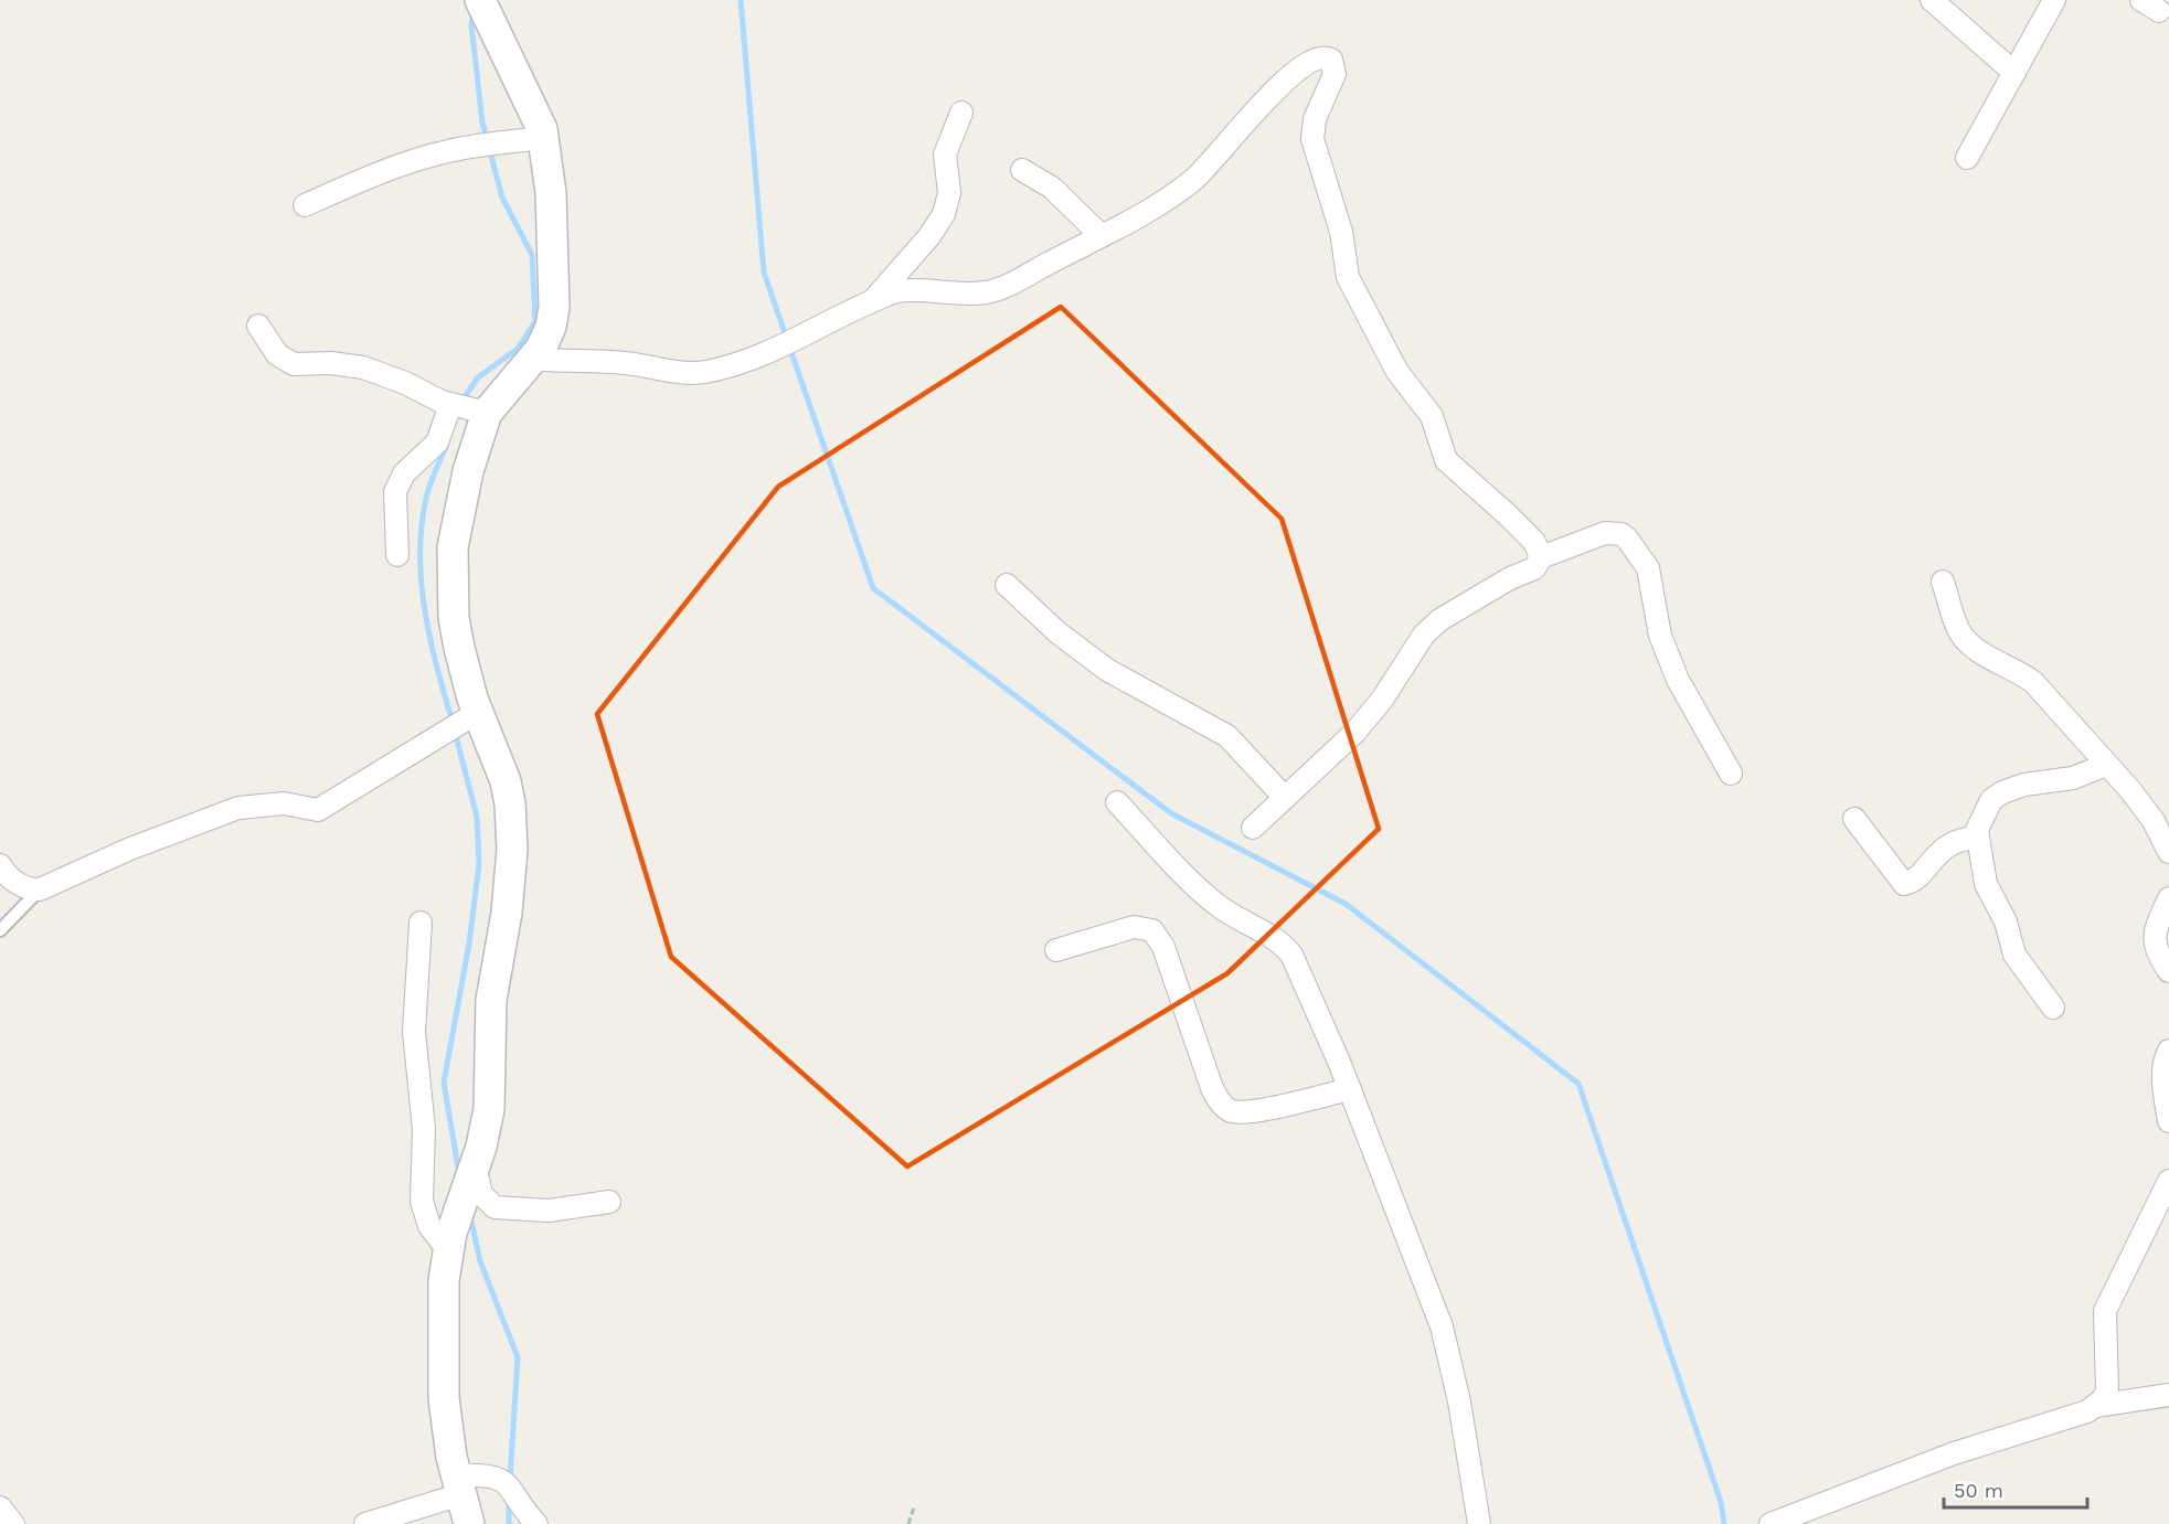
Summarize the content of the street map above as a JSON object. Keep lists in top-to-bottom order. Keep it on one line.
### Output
{"scale_bar":"50 m"}
